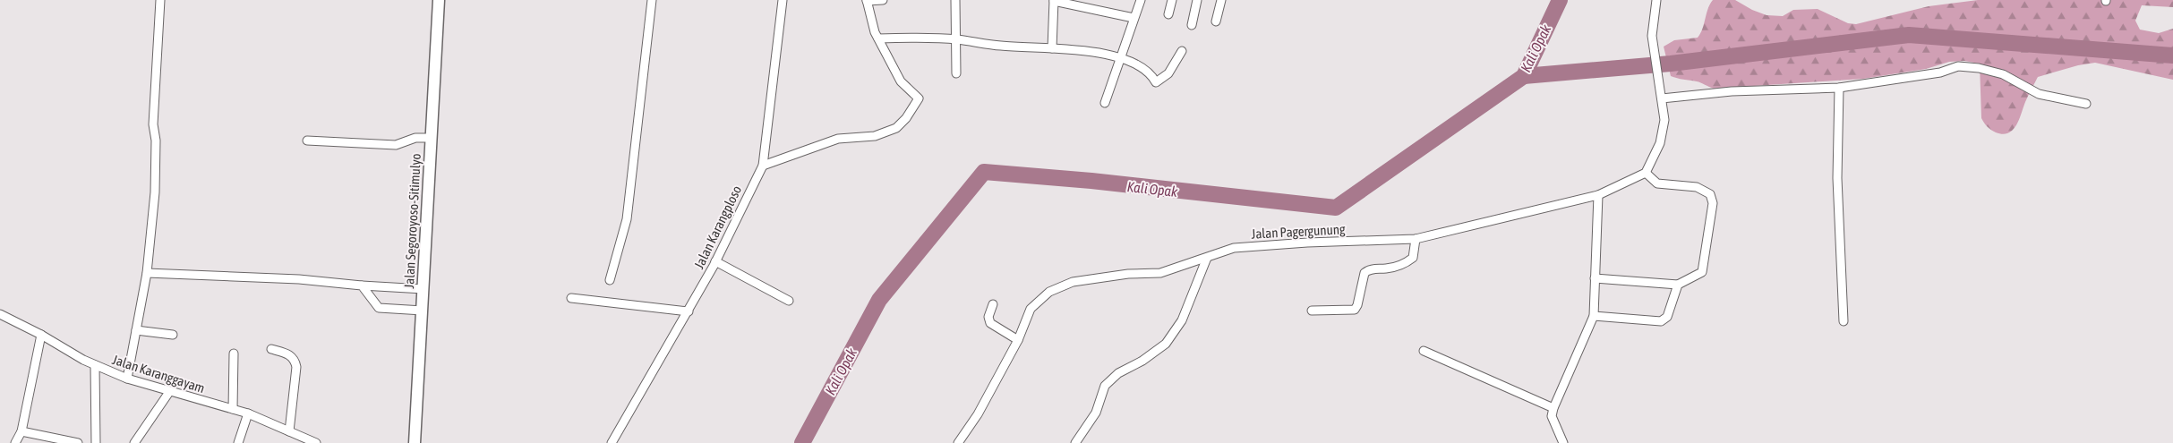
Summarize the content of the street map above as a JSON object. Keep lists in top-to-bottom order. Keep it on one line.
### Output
{"streets":{"main road":["Jalan Segoroyoso-Sitimulyo"],"street":["Jalan Karangploso","Jalan Pagergunung","Jalan Karanggayam"]},"water":["Kali Opak"]}
